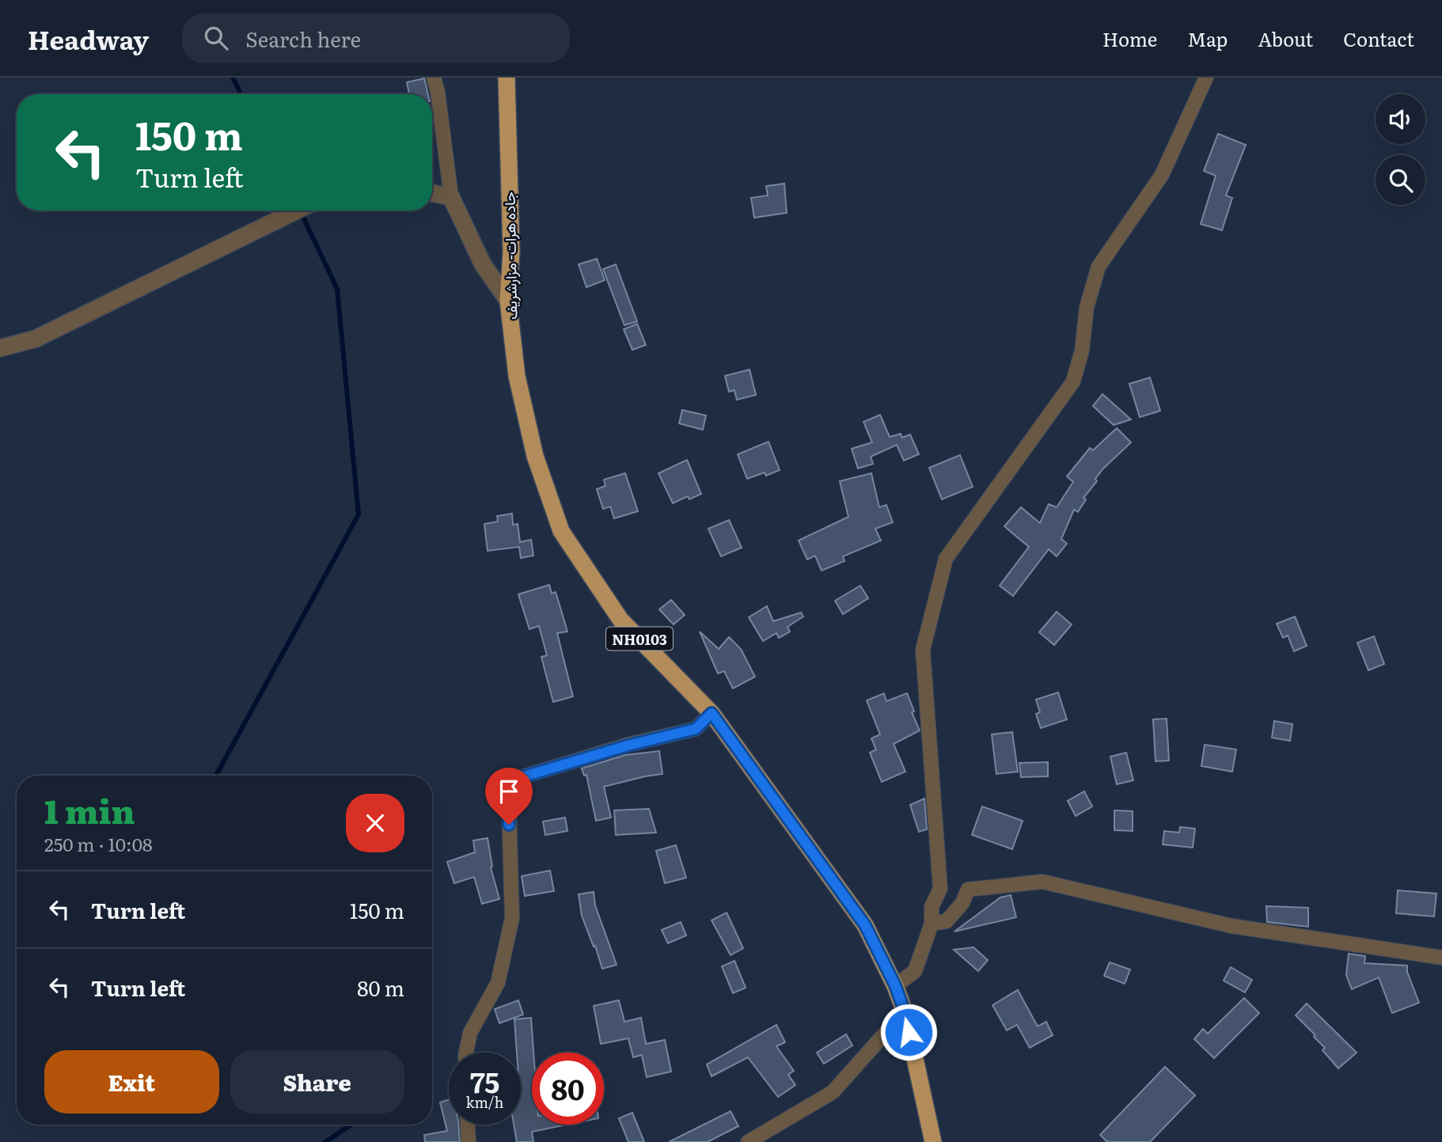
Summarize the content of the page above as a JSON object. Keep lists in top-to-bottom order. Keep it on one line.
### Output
{"streets":{"highway":["جاده هرات- مزارشریف","NH0103"]},"page":{"header":"Headway","search":"Search here","nav":["Home","Map","About","Contact"],"turn":["150 m","Turn left"],"heading":["1 min","250 m · 10:08"],"list":[{"name":"Turn left","value":"150 m"},{"name":"Turn left","value":"80 m"}],"buttons":["Exit","Share"],"speed":"75 km/h","limit":"80"}}
